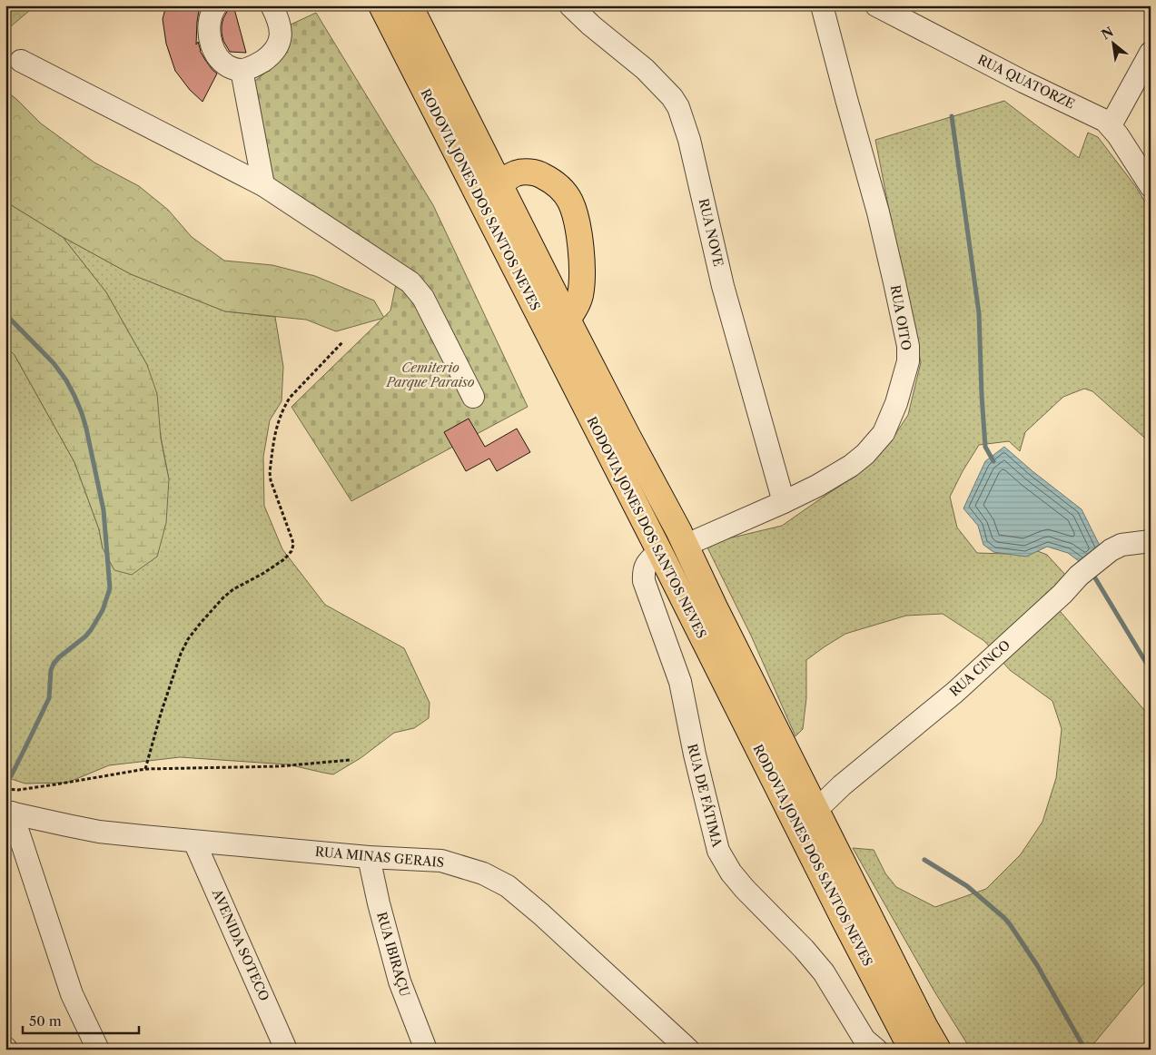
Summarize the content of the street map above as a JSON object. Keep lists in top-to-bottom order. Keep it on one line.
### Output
{"streets":{"main road":["RODOVIA JONES DOS SANTOS NEVES"],"street":["RUA QUATORZE","RUA NOVE","RUA OITO","RUA CINCO","RUA DE FÁTIMA","RUA MINAS GERAIS","AVENIDA SOTECO","RUA IBIRAÇU"]},"crossings":[["RODOVIA JONES DOS SANTOS NEVES","RUA OITO"],["RODOVIA JONES DOS SANTOS NEVES","RUA CINCO"],["RODOVIA JONES DOS SANTOS NEVES","RUA DE FÁTIMA"],["RUA NOVE","RUA OITO"],["RUA MINAS GERAIS","AVENIDA SOTECO"],["RUA MINAS GERAIS","RUA IBIRAÇU"]],"parks":["Cemiterio Parque Paraiso"],"scale_bar":"50 m","north":"top left"}
